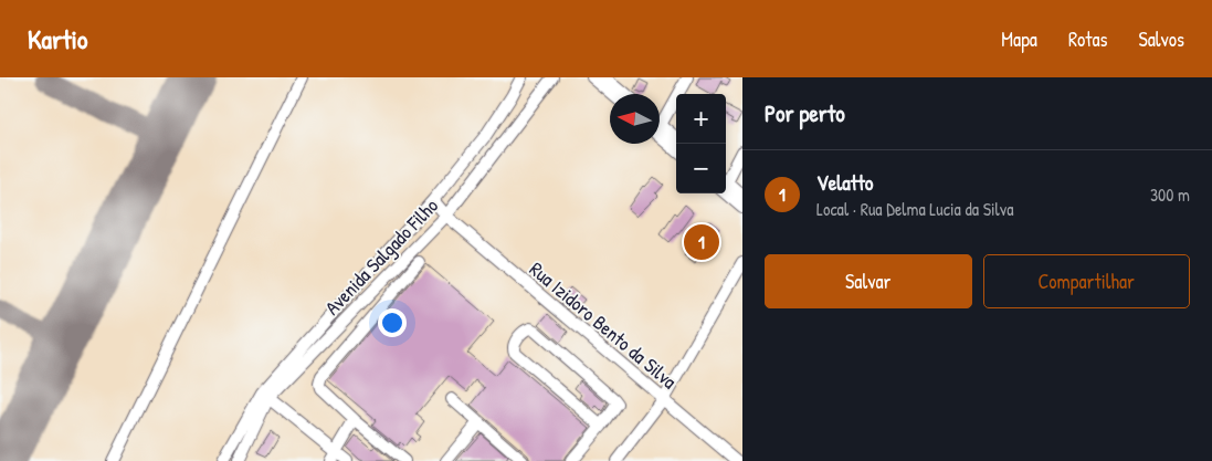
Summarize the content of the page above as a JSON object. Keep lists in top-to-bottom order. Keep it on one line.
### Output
{"streets":{"street":["Avenida Salgado Filho","Rua Izidoro Bento da Silva"]},"crossings":[["Avenida Salgado Filho","Rua Izidoro Bento da Silva"]],"north":"left","page":{"header":"Kartio","nav":["Mapa","Rotas","Salvos"],"heading":"Por perto","map_buttons":["+","−"],"list":[{"mark":"1","name":"Velatto","note":"Local · Rua Delma Lucia da Silva","value":"300 m"}],"pins":"1","buttons":["Salvar","Compartilhar"]}}
